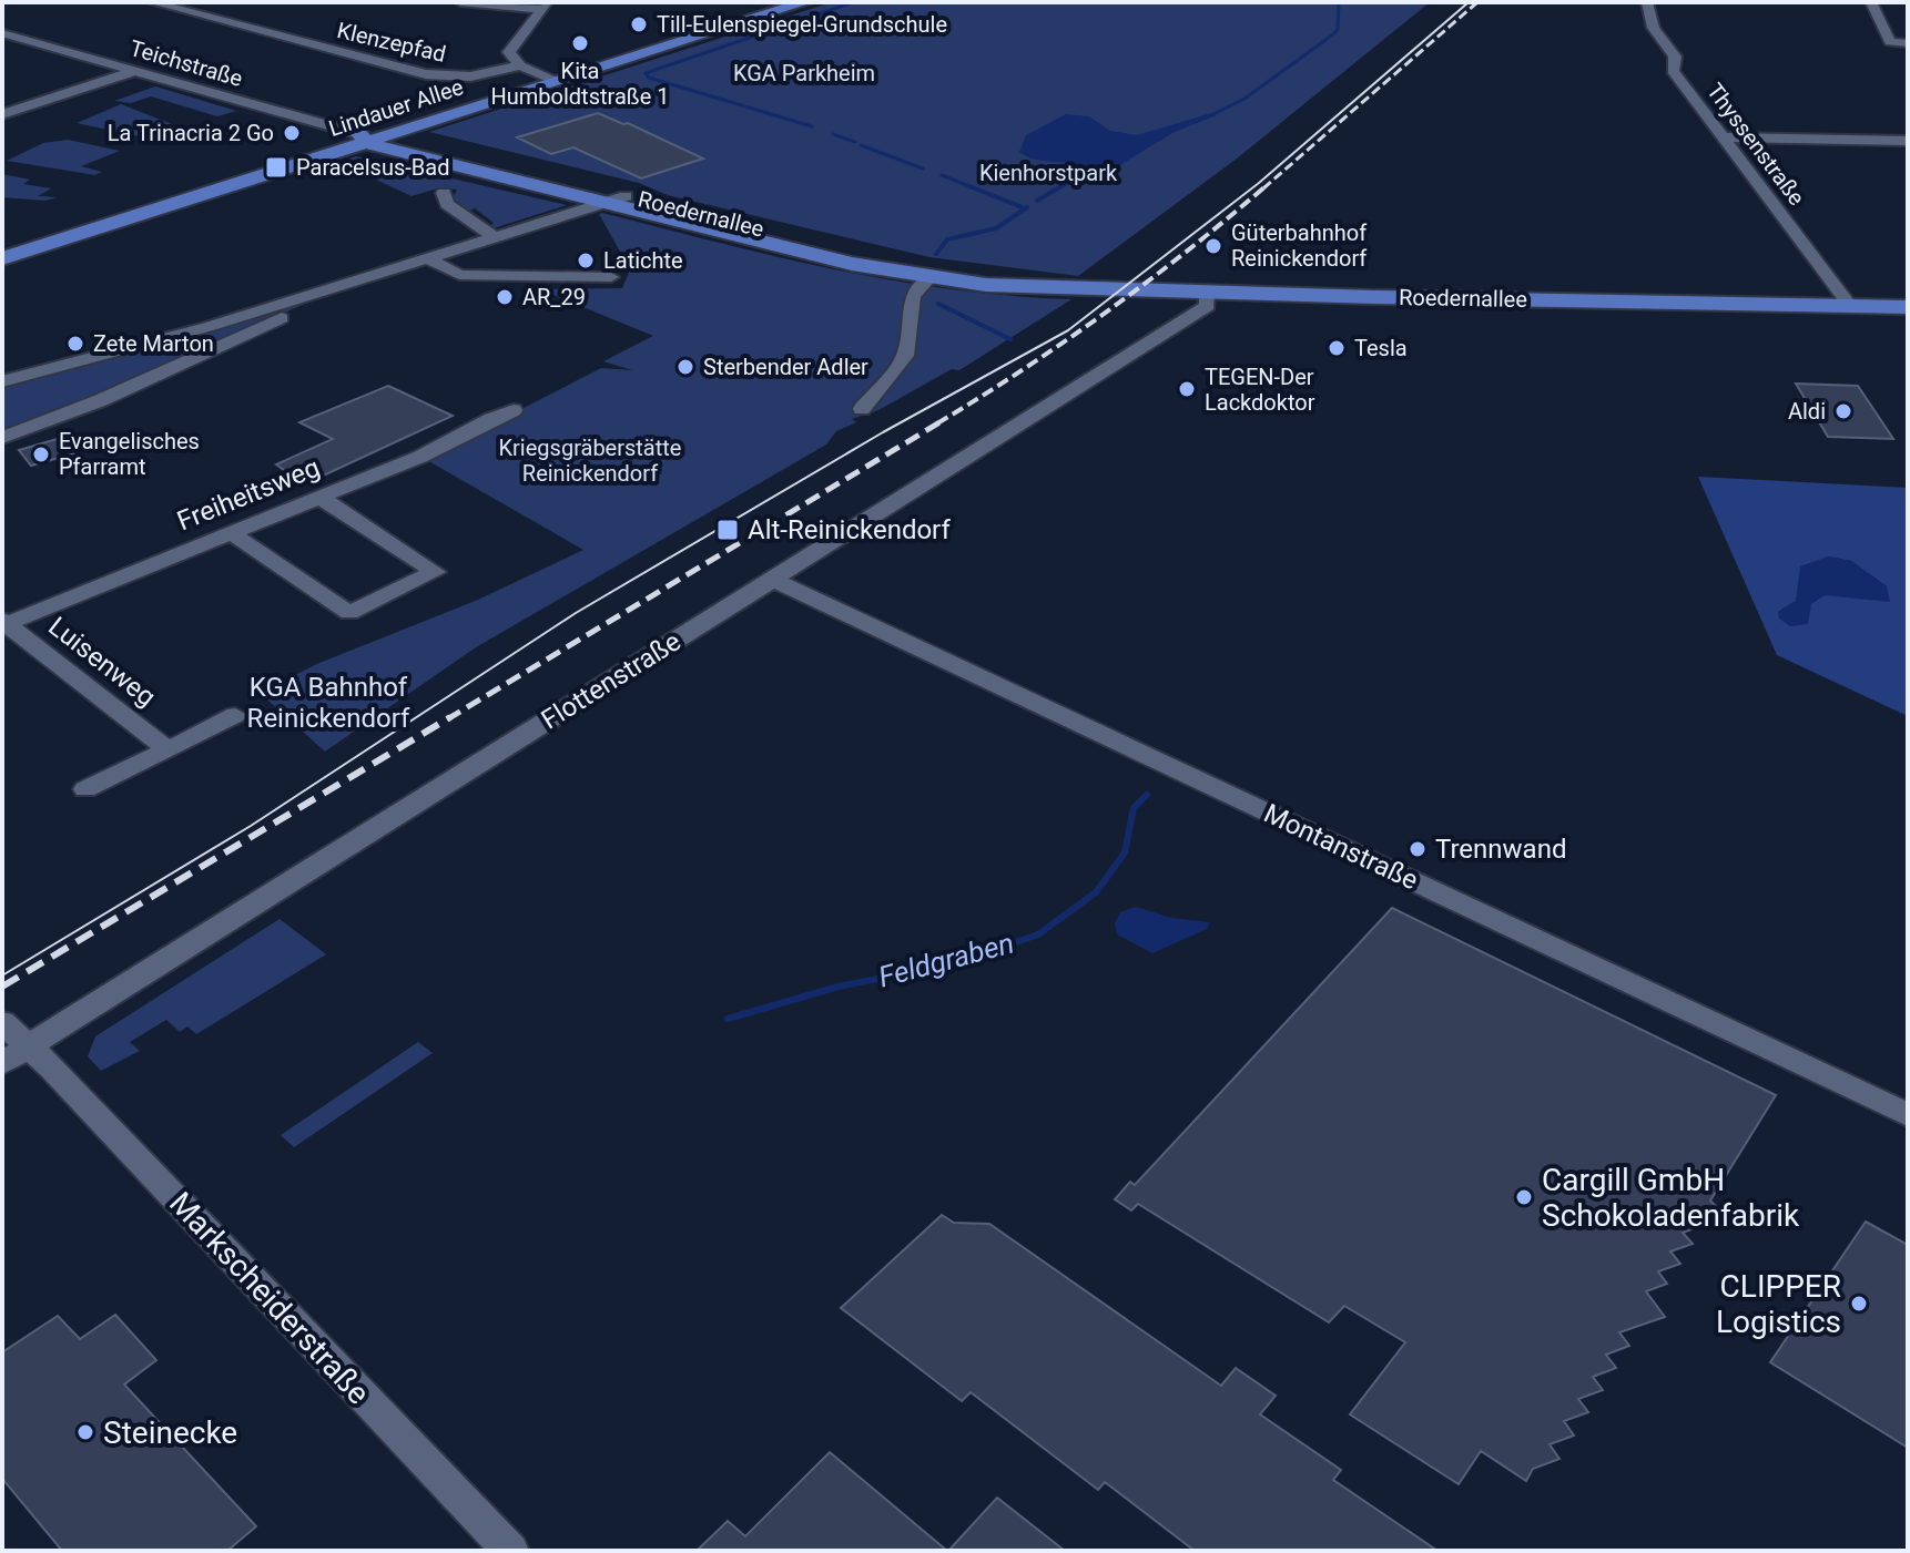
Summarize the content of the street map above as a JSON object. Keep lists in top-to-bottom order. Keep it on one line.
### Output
{"streets":{"main road":["Lindauer Allee","Roedernallee"],"street":["Klenzepfad","Teichstraße","Thyssenstraße","Freiheitsweg","Luisenweg","Flottenstraße","Montanstraße","Markscheiderstraße"]},"crossings":[["Teichstraße","Lindauer Allee"],["Teichstraße","Roedernallee"],["Lindauer Allee","Roedernallee"],["Thyssenstraße","Roedernallee"],["Roedernallee","Flottenstraße"],["Freiheitsweg","Luisenweg"],["Flottenstraße","Montanstraße"],["Flottenstraße","Markscheiderstraße"]],"water":["Feldgraben"],"parks":["KGA Parkheim","Kienhorstpark","Kriegsgräberstätte Reinickendorf","KGA Bahnhof Reinickendorf"],"places":{"other":["Till-Eulenspiegel-Grundschule","Kita Humboldtstraße 1","La Trinacria 2 Go","Güterbahnhof Reinickendorf","Latichte","AR_29","Zete Marton","Tesla","Sterbender Adler","TEGEN-Der Lackdoktor","Aldi","Evangelisches Pfarramt","Trennwand","Cargill GmbH Schokoladenfabrik","CLIPPER Logistics","Steinecke"],"transit":["Paracelsus-Bad","Alt-Reinickendorf"]}}
